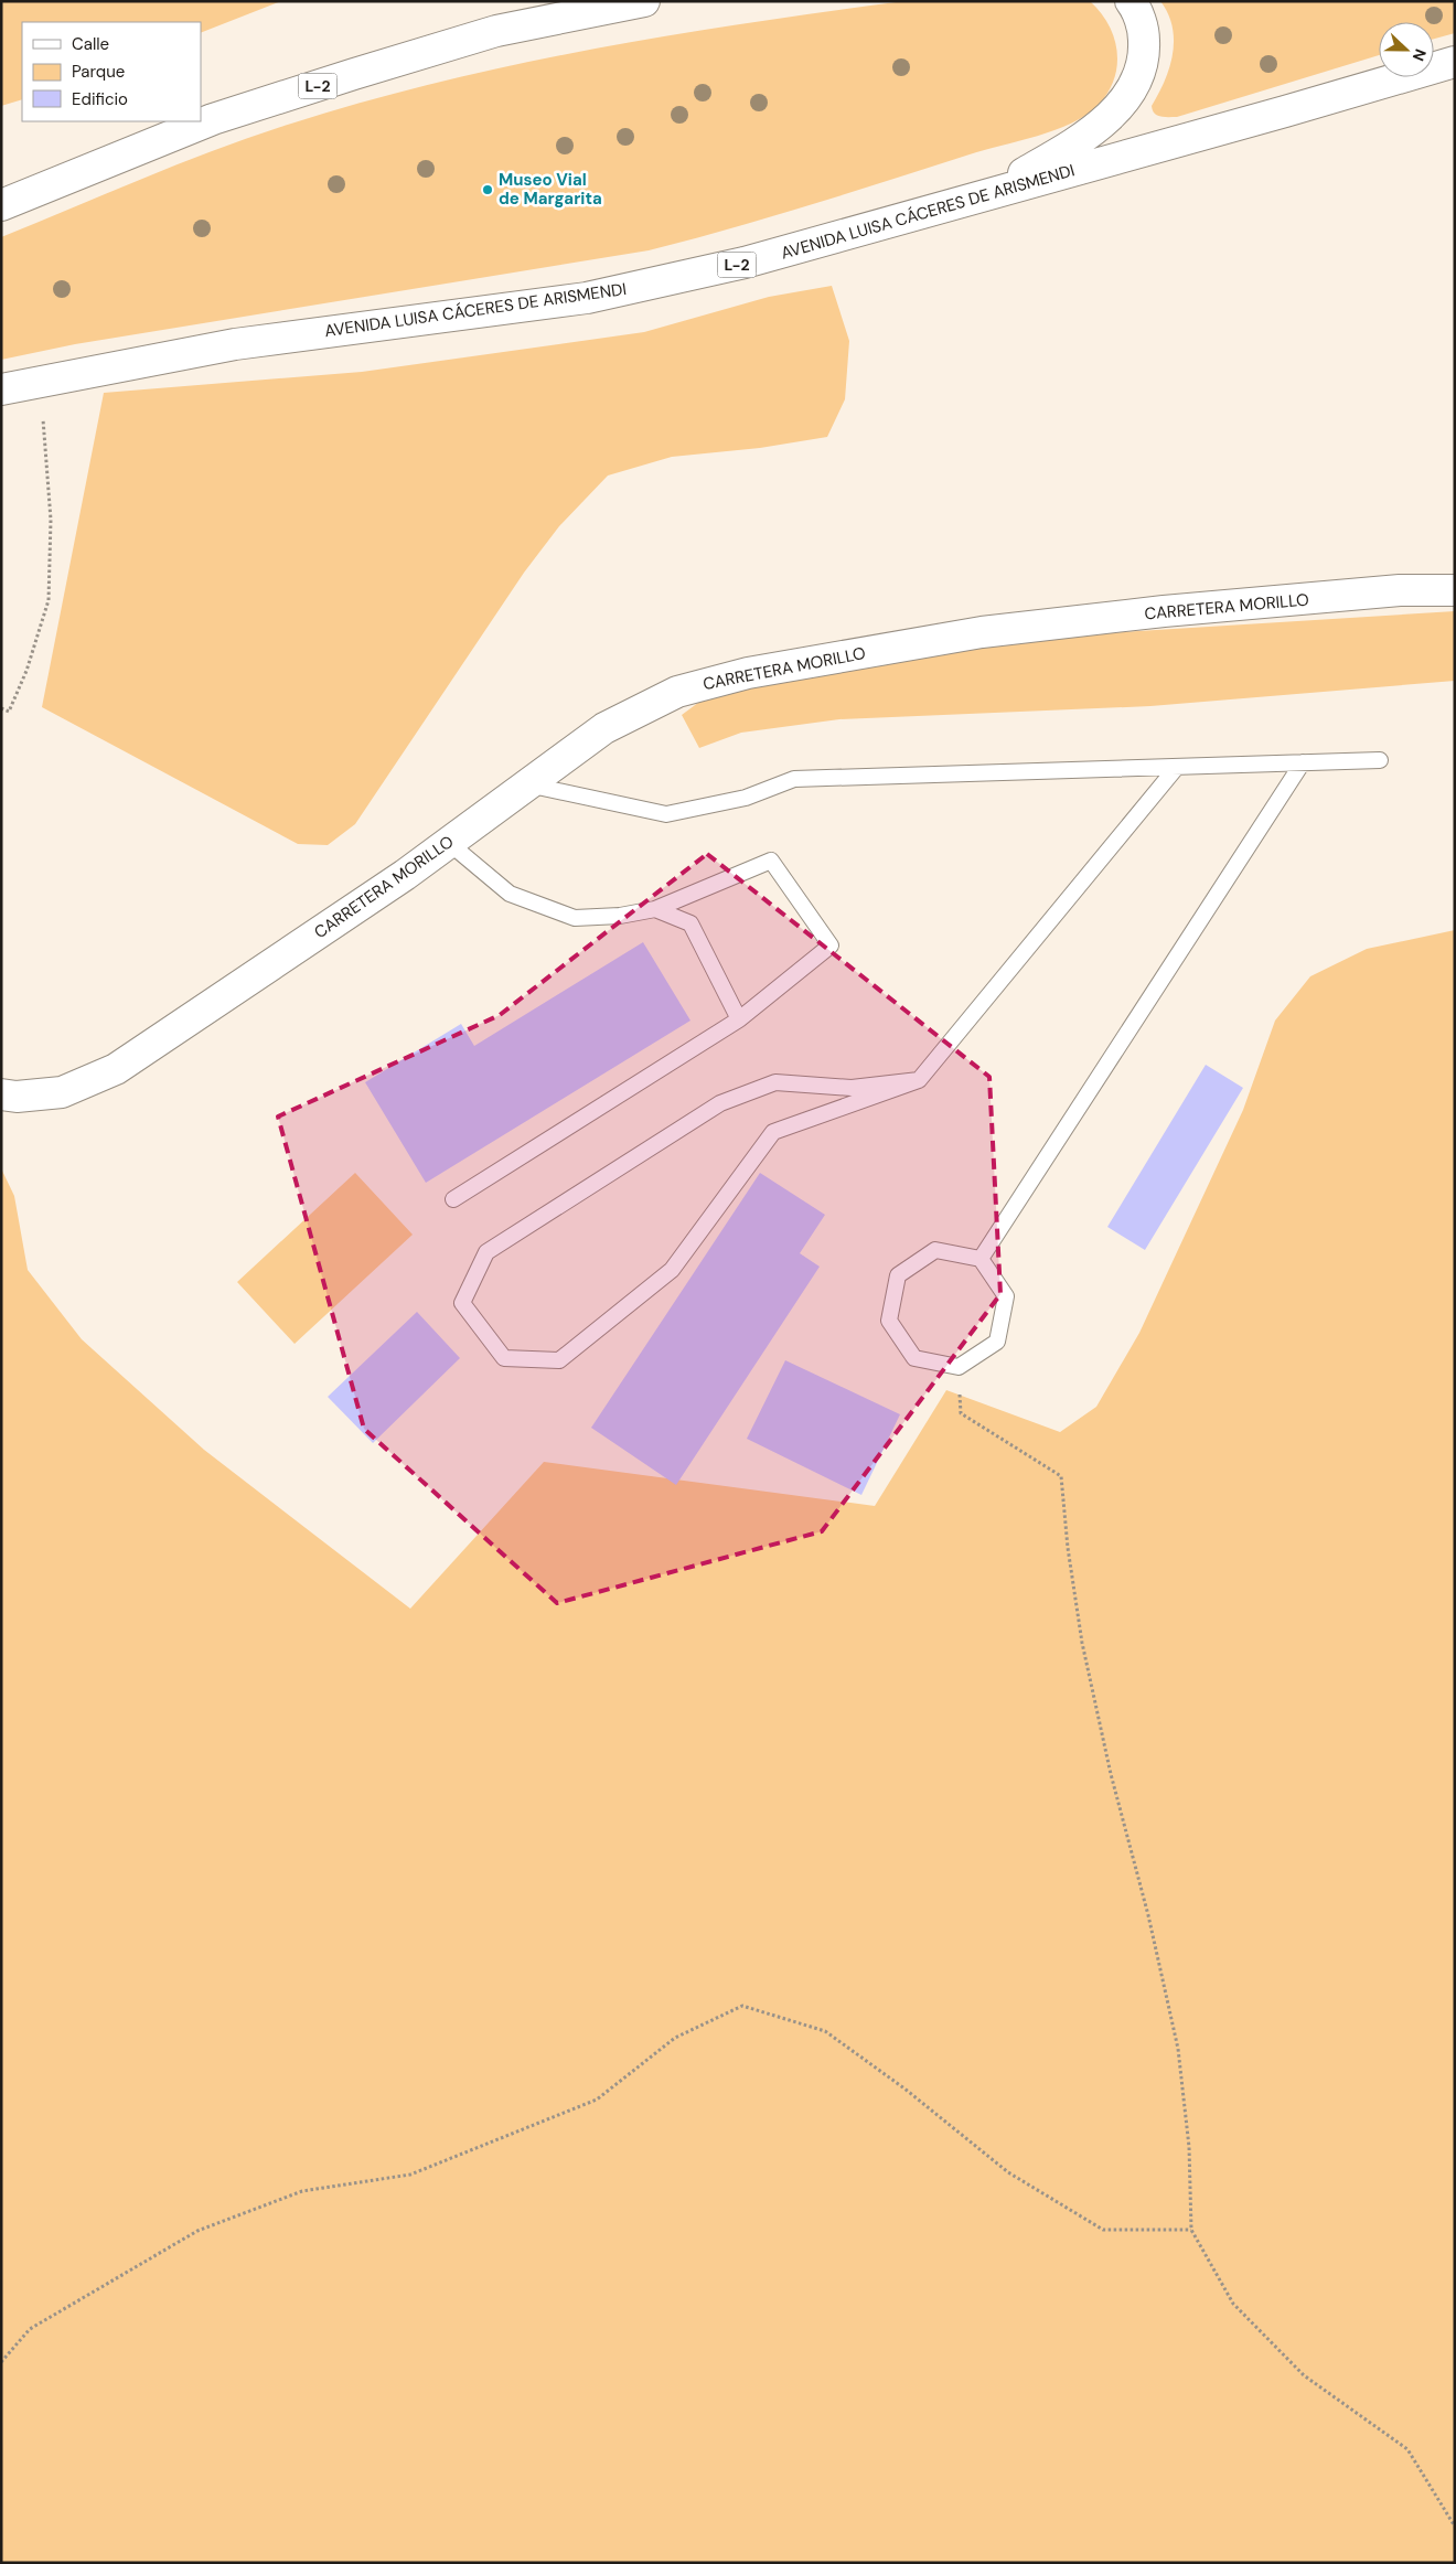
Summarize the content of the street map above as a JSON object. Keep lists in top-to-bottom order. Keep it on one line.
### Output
{"streets":{"main road":["L-2","AVENIDA LUISA CÁCERES DE ARISMENDI","CARRETERA MORILLO"]},"crossings":[["L-2","AVENIDA LUISA CÁCERES DE ARISMENDI"]],"places":["Museo Vial de Margarita"],"legend":["Calle","Parque","Edificio"],"north":"right"}
